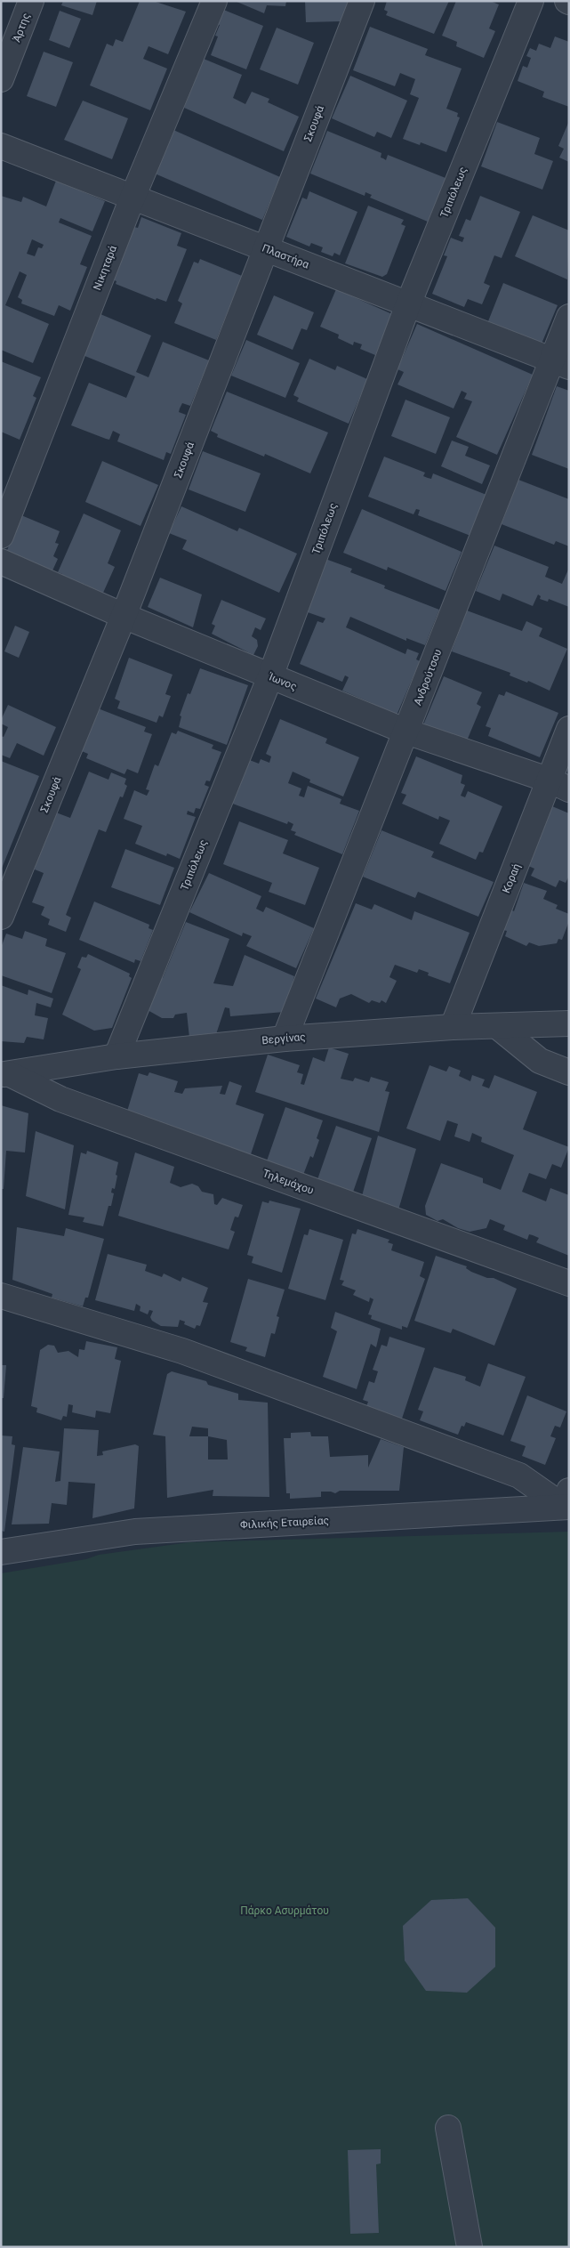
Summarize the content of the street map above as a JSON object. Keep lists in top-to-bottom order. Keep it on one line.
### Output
{"streets":{"street":["Άρτης","Σκουφά","Τριπόλεως","Πλαστήρα","Νικηταρά","Ανδρούτσου","Ίωνος","Κοραή","Βεργίνας","Τηλεμάχου","Φιλικής Εταιρείας"]},"crossings":[["Σκουφά","Πλαστήρα"],["Σκουφά","Ίωνος"],["Τριπόλεως","Πλαστήρα"],["Τριπόλεως","Ίωνος"],["Τριπόλεως","Βεργίνας"],["Πλαστήρα","Νικηταρά"],["Πλαστήρα","Ανδρούτσου"],["Ανδρούτσου","Ίωνος"],["Ανδρούτσου","Βεργίνας"],["Ίωνος","Κοραή"],["Κοραή","Βεργίνας"],["Βεργίνας","Τηλεμάχου"]],"parks":["Πάρκο Ασυρμάτου"]}
